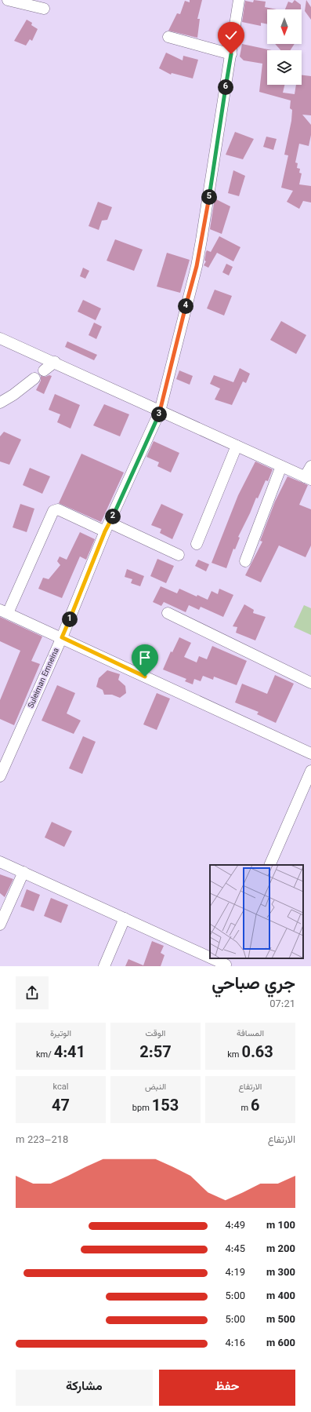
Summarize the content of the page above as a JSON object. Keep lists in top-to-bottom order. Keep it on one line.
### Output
{"streets":{"street":["Suleiman Emneina"]},"north":"bottom","page":{"pins":["6","5","4","3","2","1"],"heading":["جري صباحي","07:21"],"stats":[["المسافة","0.63 km"],["الوقت","2:57"],["الوتيرة","4:41 /km"],["الارتفاع","6 m"],["النبض","153 bpm"],["kcal","47"]],"chart":["الارتفاع","218–223 m"],"list":[{"name":"100 m","note":"4:49"},{"name":"200 m","note":"4:45"},{"name":"300 m","note":"4:19"},{"name":"400 m","note":"5:00"},{"name":"500 m","note":"5:00"},{"name":"600 m","note":"4:16"}],"buttons":["حفظ","مشاركة"]}}
